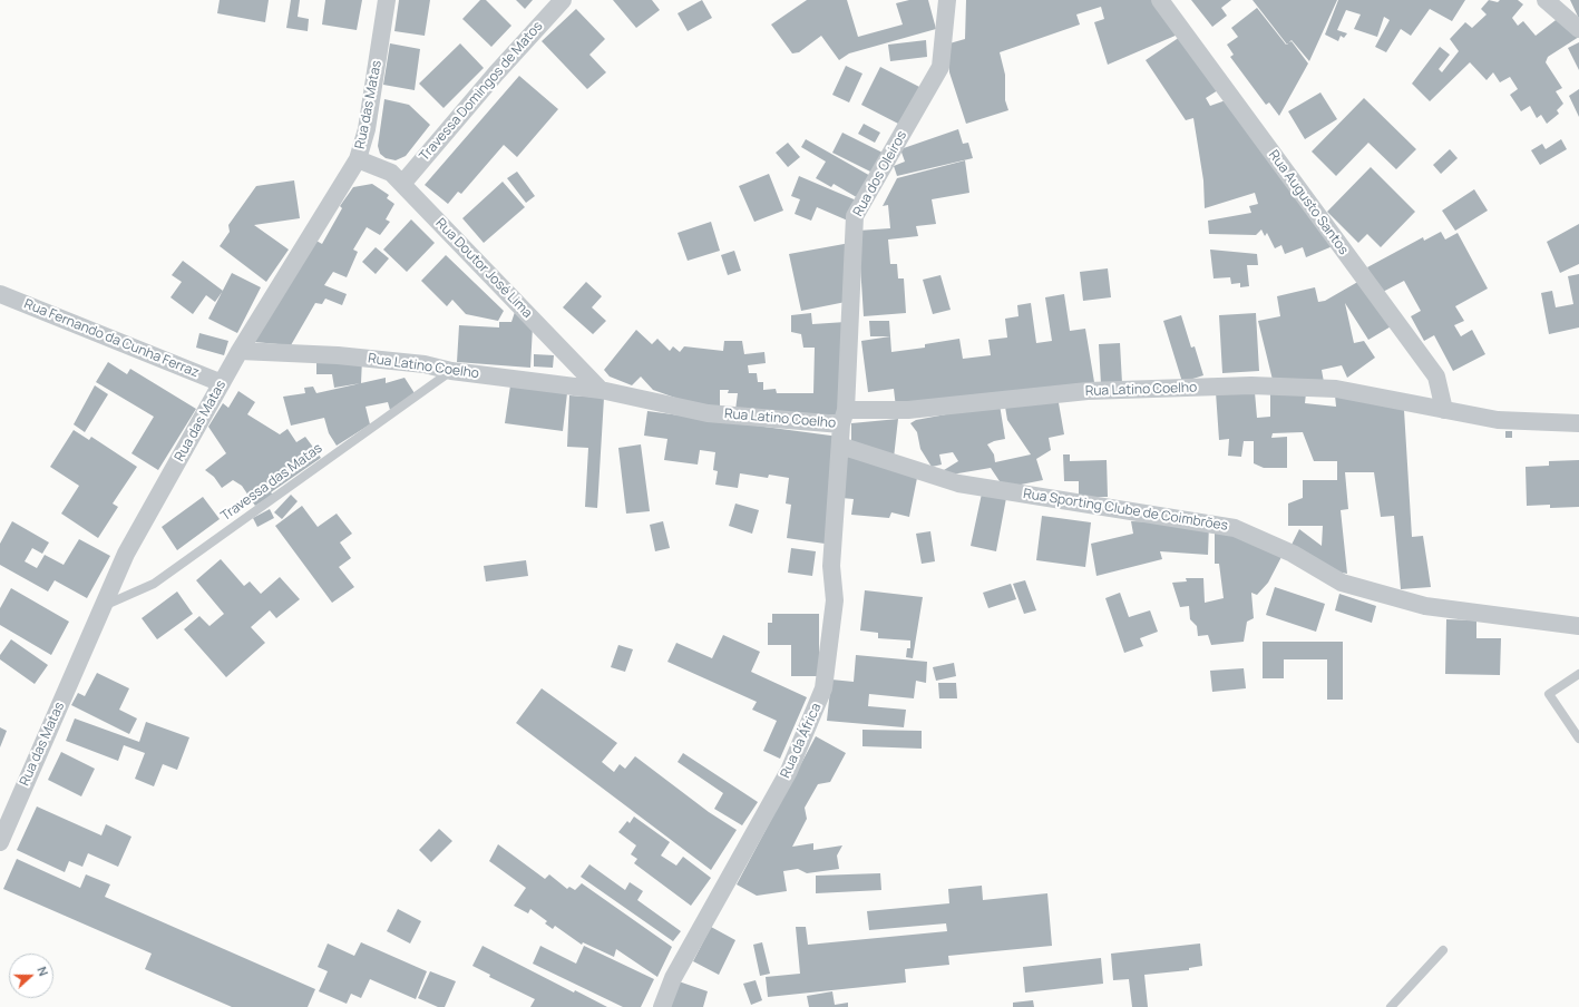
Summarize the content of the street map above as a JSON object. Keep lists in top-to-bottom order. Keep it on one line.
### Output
{"streets":{"street":["Travessa Domingos de Matos","Rua das Matas","Rua dos Oleiros","Rua Augusto Santos","Rua Doutor José Lima","Rua Fernando da Cunha Ferraz","Rua Latino Coelho","Rua Sporting Clube de Coimbrões","Rua da África"],"lane":["Travessa das Matas"]},"crossings":[["Travessa Domingos de Matos","Rua Doutor José Lima"],["Rua das Matas","Rua Doutor José Lima"],["Rua das Matas","Rua Fernando da Cunha Ferraz"],["Rua das Matas","Rua Latino Coelho"],["Rua das Matas","Travessa das Matas"],["Rua dos Oleiros","Rua Latino Coelho"],["Rua Augusto Santos","Rua Latino Coelho"],["Rua Doutor José Lima","Rua Latino Coelho"],["Rua Latino Coelho","Travessa das Matas"],["Rua Sporting Clube de Coimbrões","Rua da África"]],"north":"right"}
